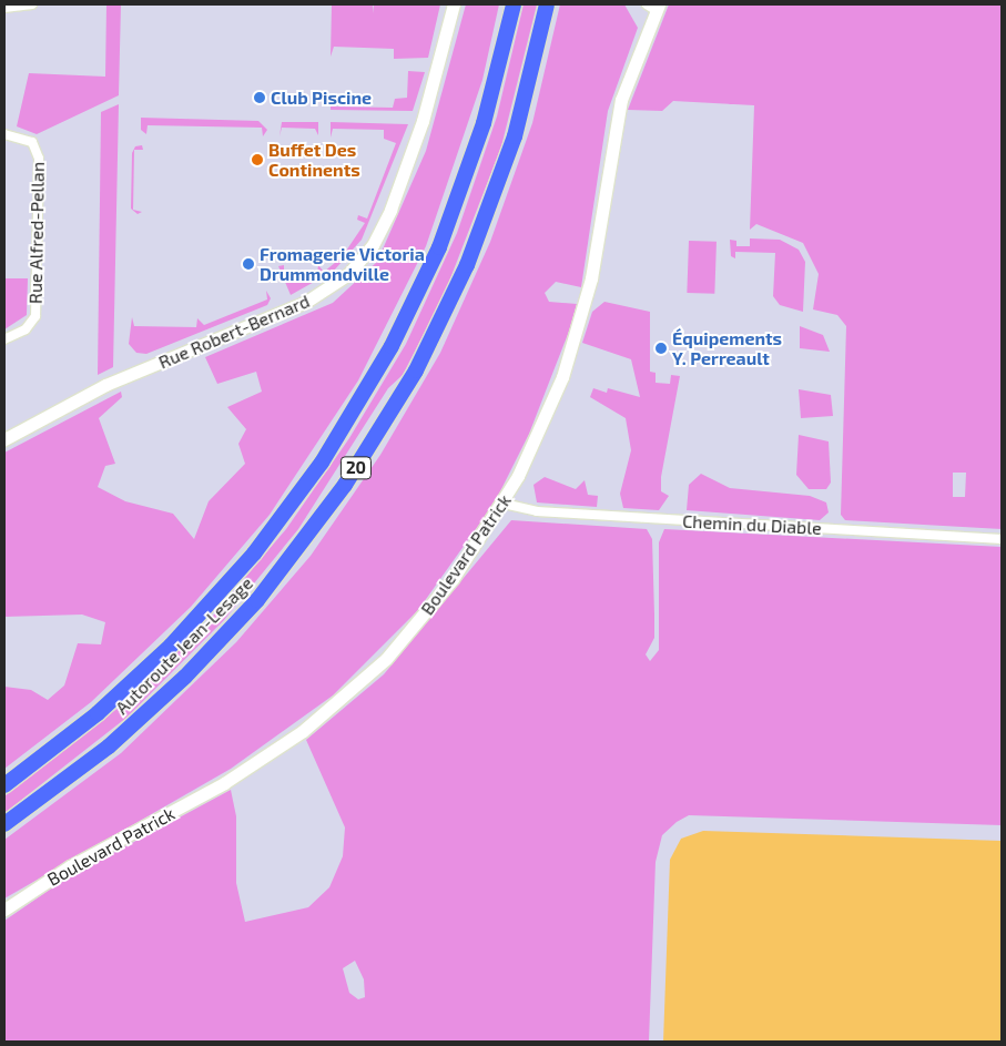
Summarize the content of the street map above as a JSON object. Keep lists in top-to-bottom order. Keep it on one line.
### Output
{"streets":{"highway":["20","Autoroute Jean-Lesage"],"street":["Rue Alfred-Pellan","Rue Robert-Bernard","Chemin du Diable","Boulevard Patrick"]},"crossings":[["Chemin du Diable","Boulevard Patrick"]],"places":["Club Piscine","Buffet Des Continents","Fromagerie Victoria Drummondville","Équipements Y. Perreault"]}
